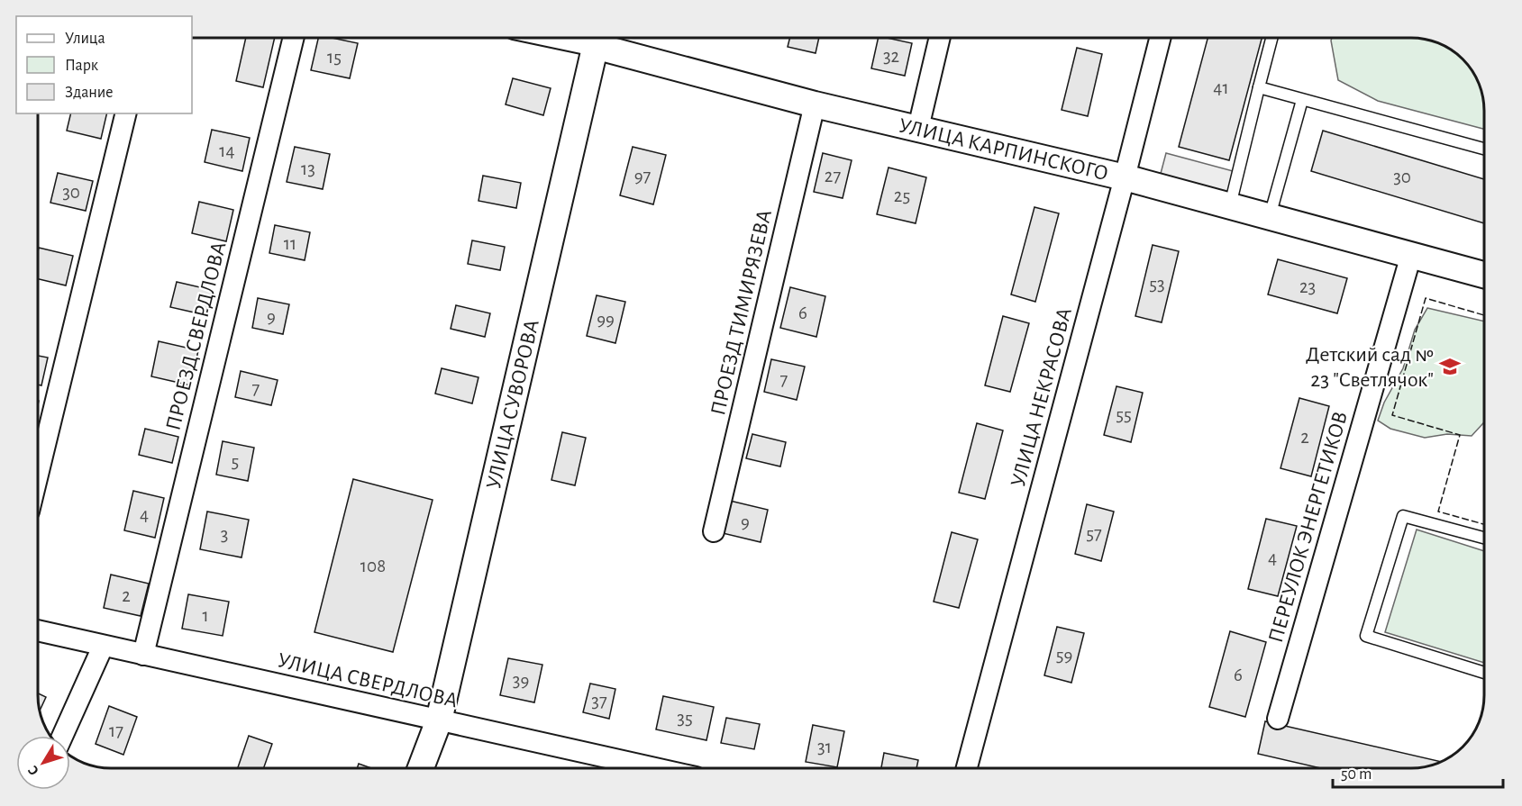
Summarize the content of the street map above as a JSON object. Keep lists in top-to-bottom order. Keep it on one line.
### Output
{"streets":{"street":["УЛИЦА КАРПИНСКОГО","ПРОЕЗД ТИМИРЯЗЕВА","ПРОЕЗД СВЕРДЛОВА","УЛИЦА НЕКРАСОВА","УЛИЦА СУВОРОВА","ПЕРЕУЛОК ЭНЕРГЕТИКОВ","УЛИЦА СВЕРДЛОВА"]},"crossings":[["УЛИЦА КАРПИНСКОГО","ПРОЕЗД ТИМИРЯЗЕВА"],["УЛИЦА КАРПИНСКОГО","УЛИЦА НЕКРАСОВА"],["УЛИЦА КАРПИНСКОГО","ПЕРЕУЛОК ЭНЕРГЕТИКОВ"],["ПРОЕЗД СВЕРДЛОВА","УЛИЦА СВЕРДЛОВА"],["УЛИЦА СУВОРОВА","УЛИЦА СВЕРДЛОВА"]],"places":{"school or university":["Детский сад № 23 \"Светлячок\""]},"house_numbers":["32","15","41","14","13","97","27","30","30","25","11","53","23","6","9","99","7","7","55","2","5","4","9","57","3","4","108","2","1","59","6","39","37","35","17","31"],"legend":["Улица","Парк","Здание"],"scale_bar":"50 m","north":"bottom left"}
